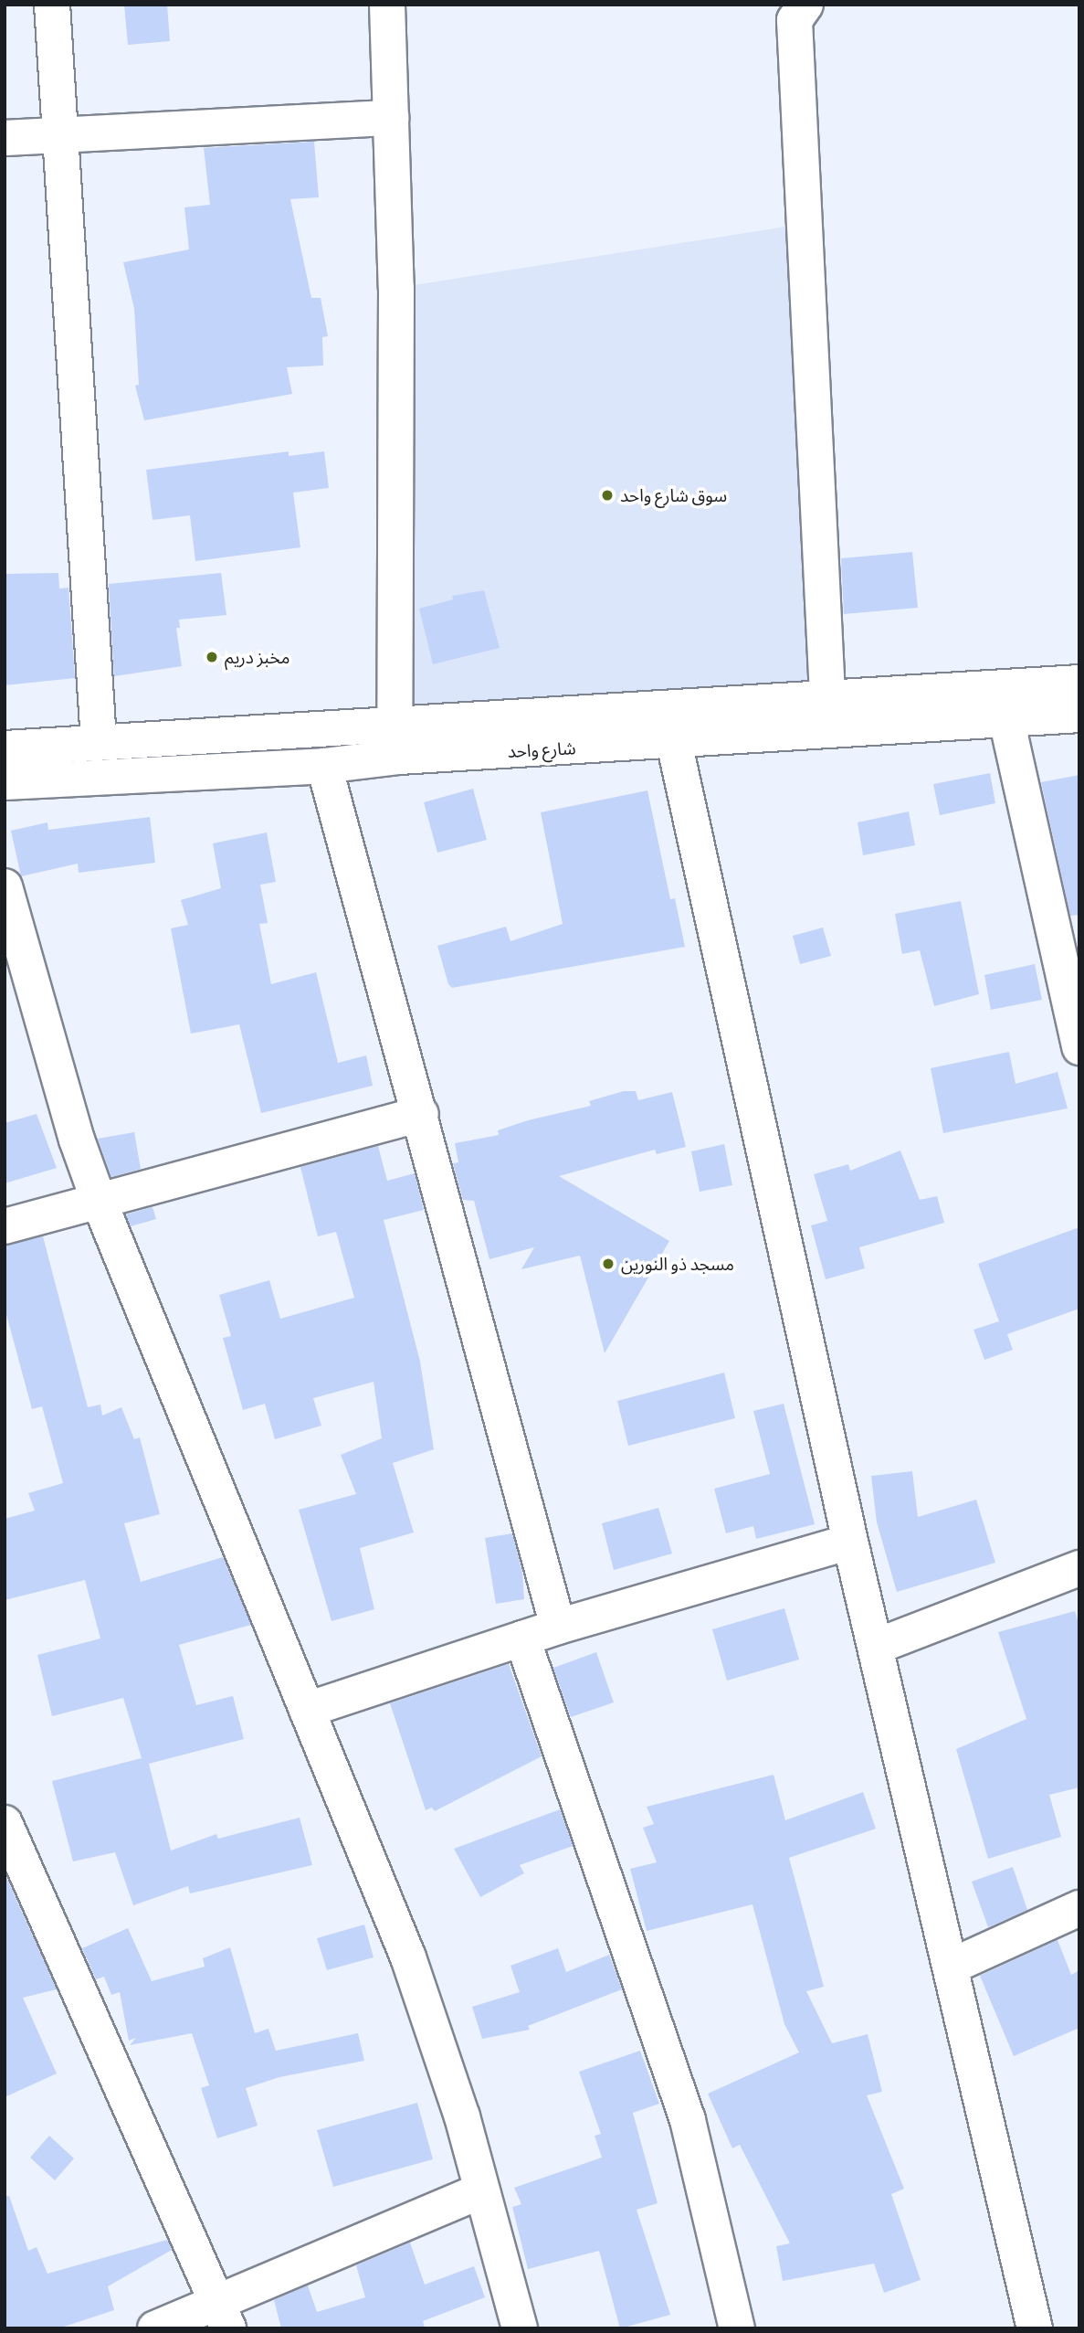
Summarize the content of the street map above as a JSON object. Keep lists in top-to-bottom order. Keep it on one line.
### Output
{"streets":{"street":["شارع واحد"]},"places":["سوق شارع واحد","مخبز دريم","مسجد ذو النورين"]}
